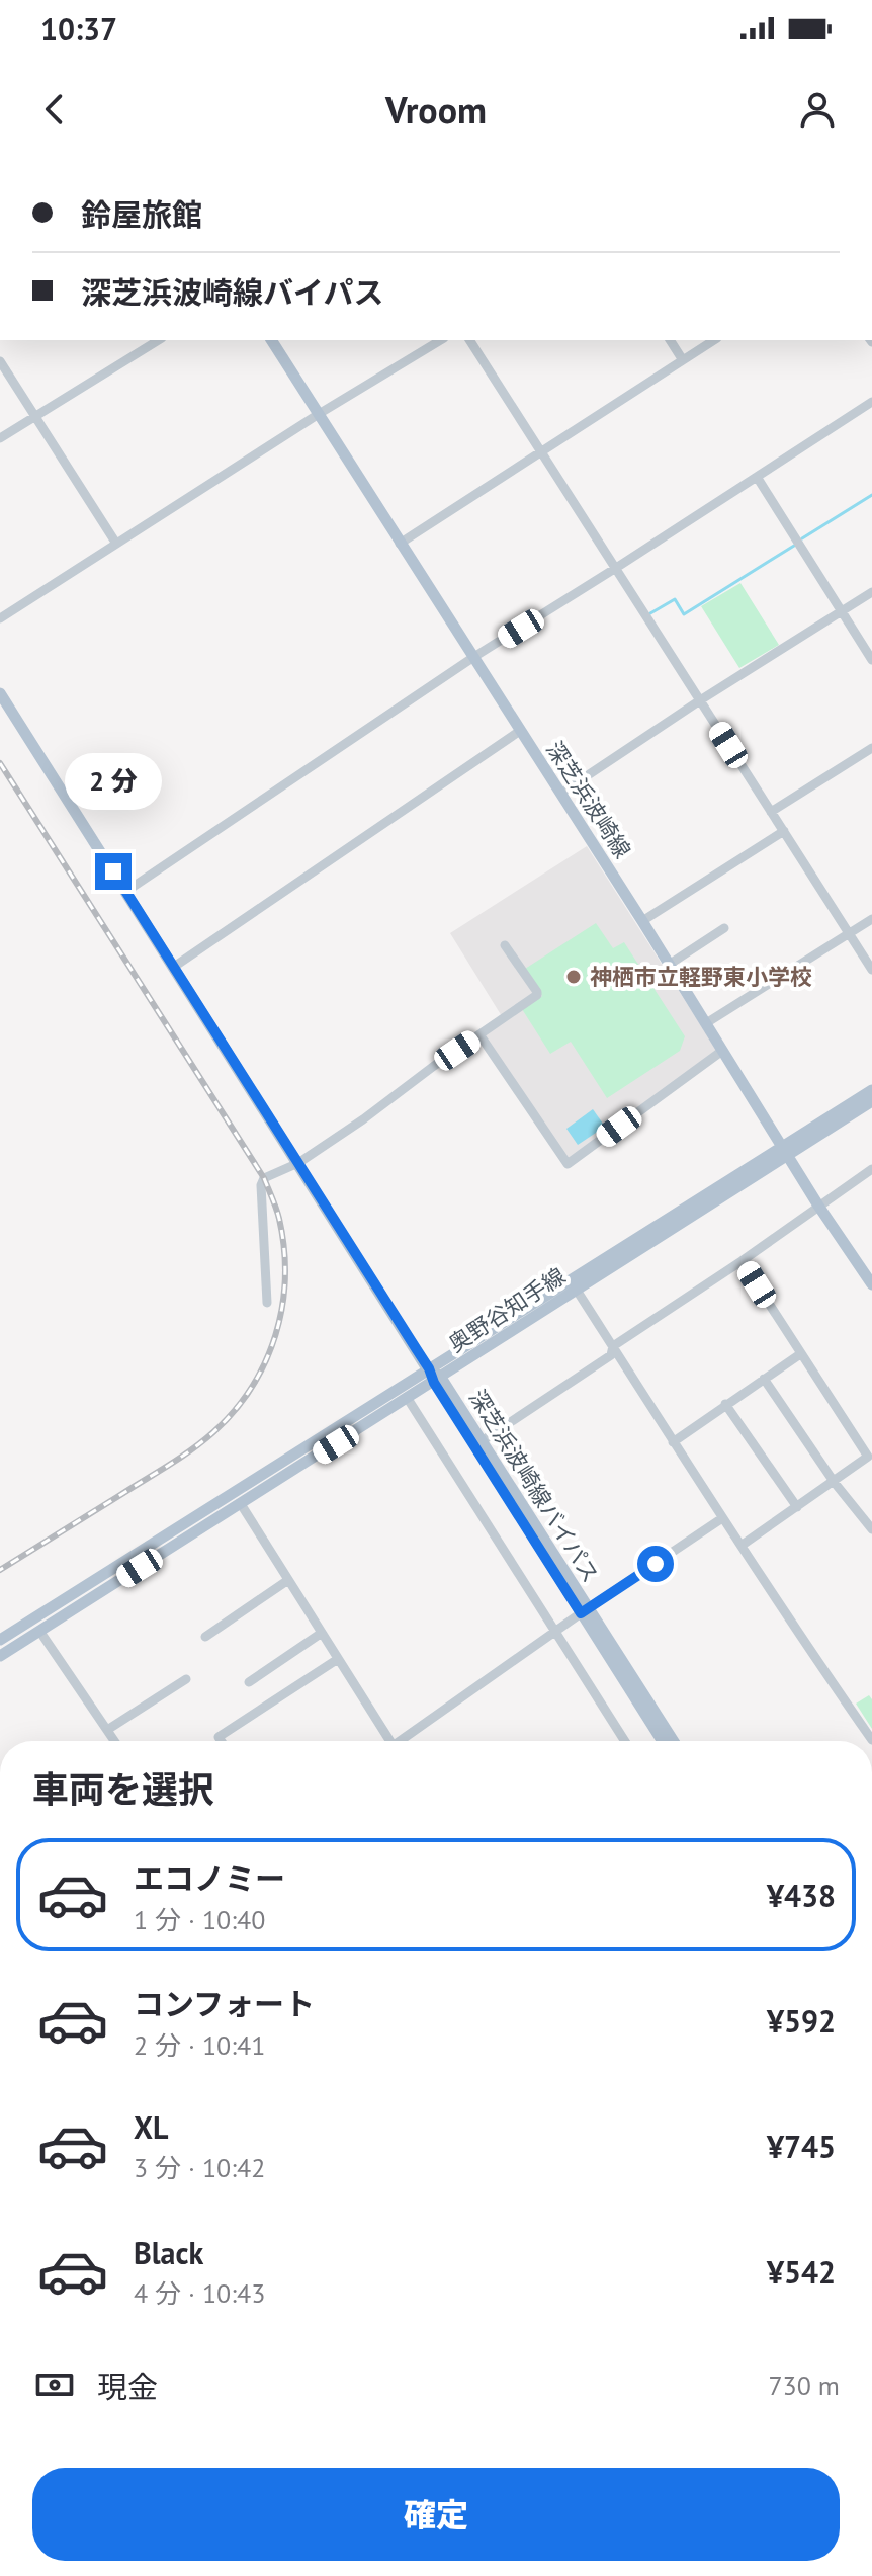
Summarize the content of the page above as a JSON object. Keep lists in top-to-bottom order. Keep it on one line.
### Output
{"streets":{"main road":["深芝浜波崎線","奥野谷知手線","深芝浜波崎線バイパス"]},"crossings":[["深芝浜波崎線","奥野谷知手線"],["奥野谷知手線","深芝浜波崎線バイパス"]],"places":["神栖市立軽野東小学校"],"page":{"status":"10:37","header":"Vroom","banner":["鈴屋旅館","深芝浜波崎線バイパス"],"bubble":"2 分","heading":"車両を選択","list":[{"name":"エコノミー","note":"1 分 · 10:40","value":"¥438"},{"name":"コンフォート","note":"2 分 · 10:41","value":"¥592"},{"name":"XL","note":"3 分 · 10:42","value":"¥745"},{"name":"Black","note":"4 分 · 10:43","value":"¥542"}],"pay":["現金","730 m"],"buttons":"確定"}}
